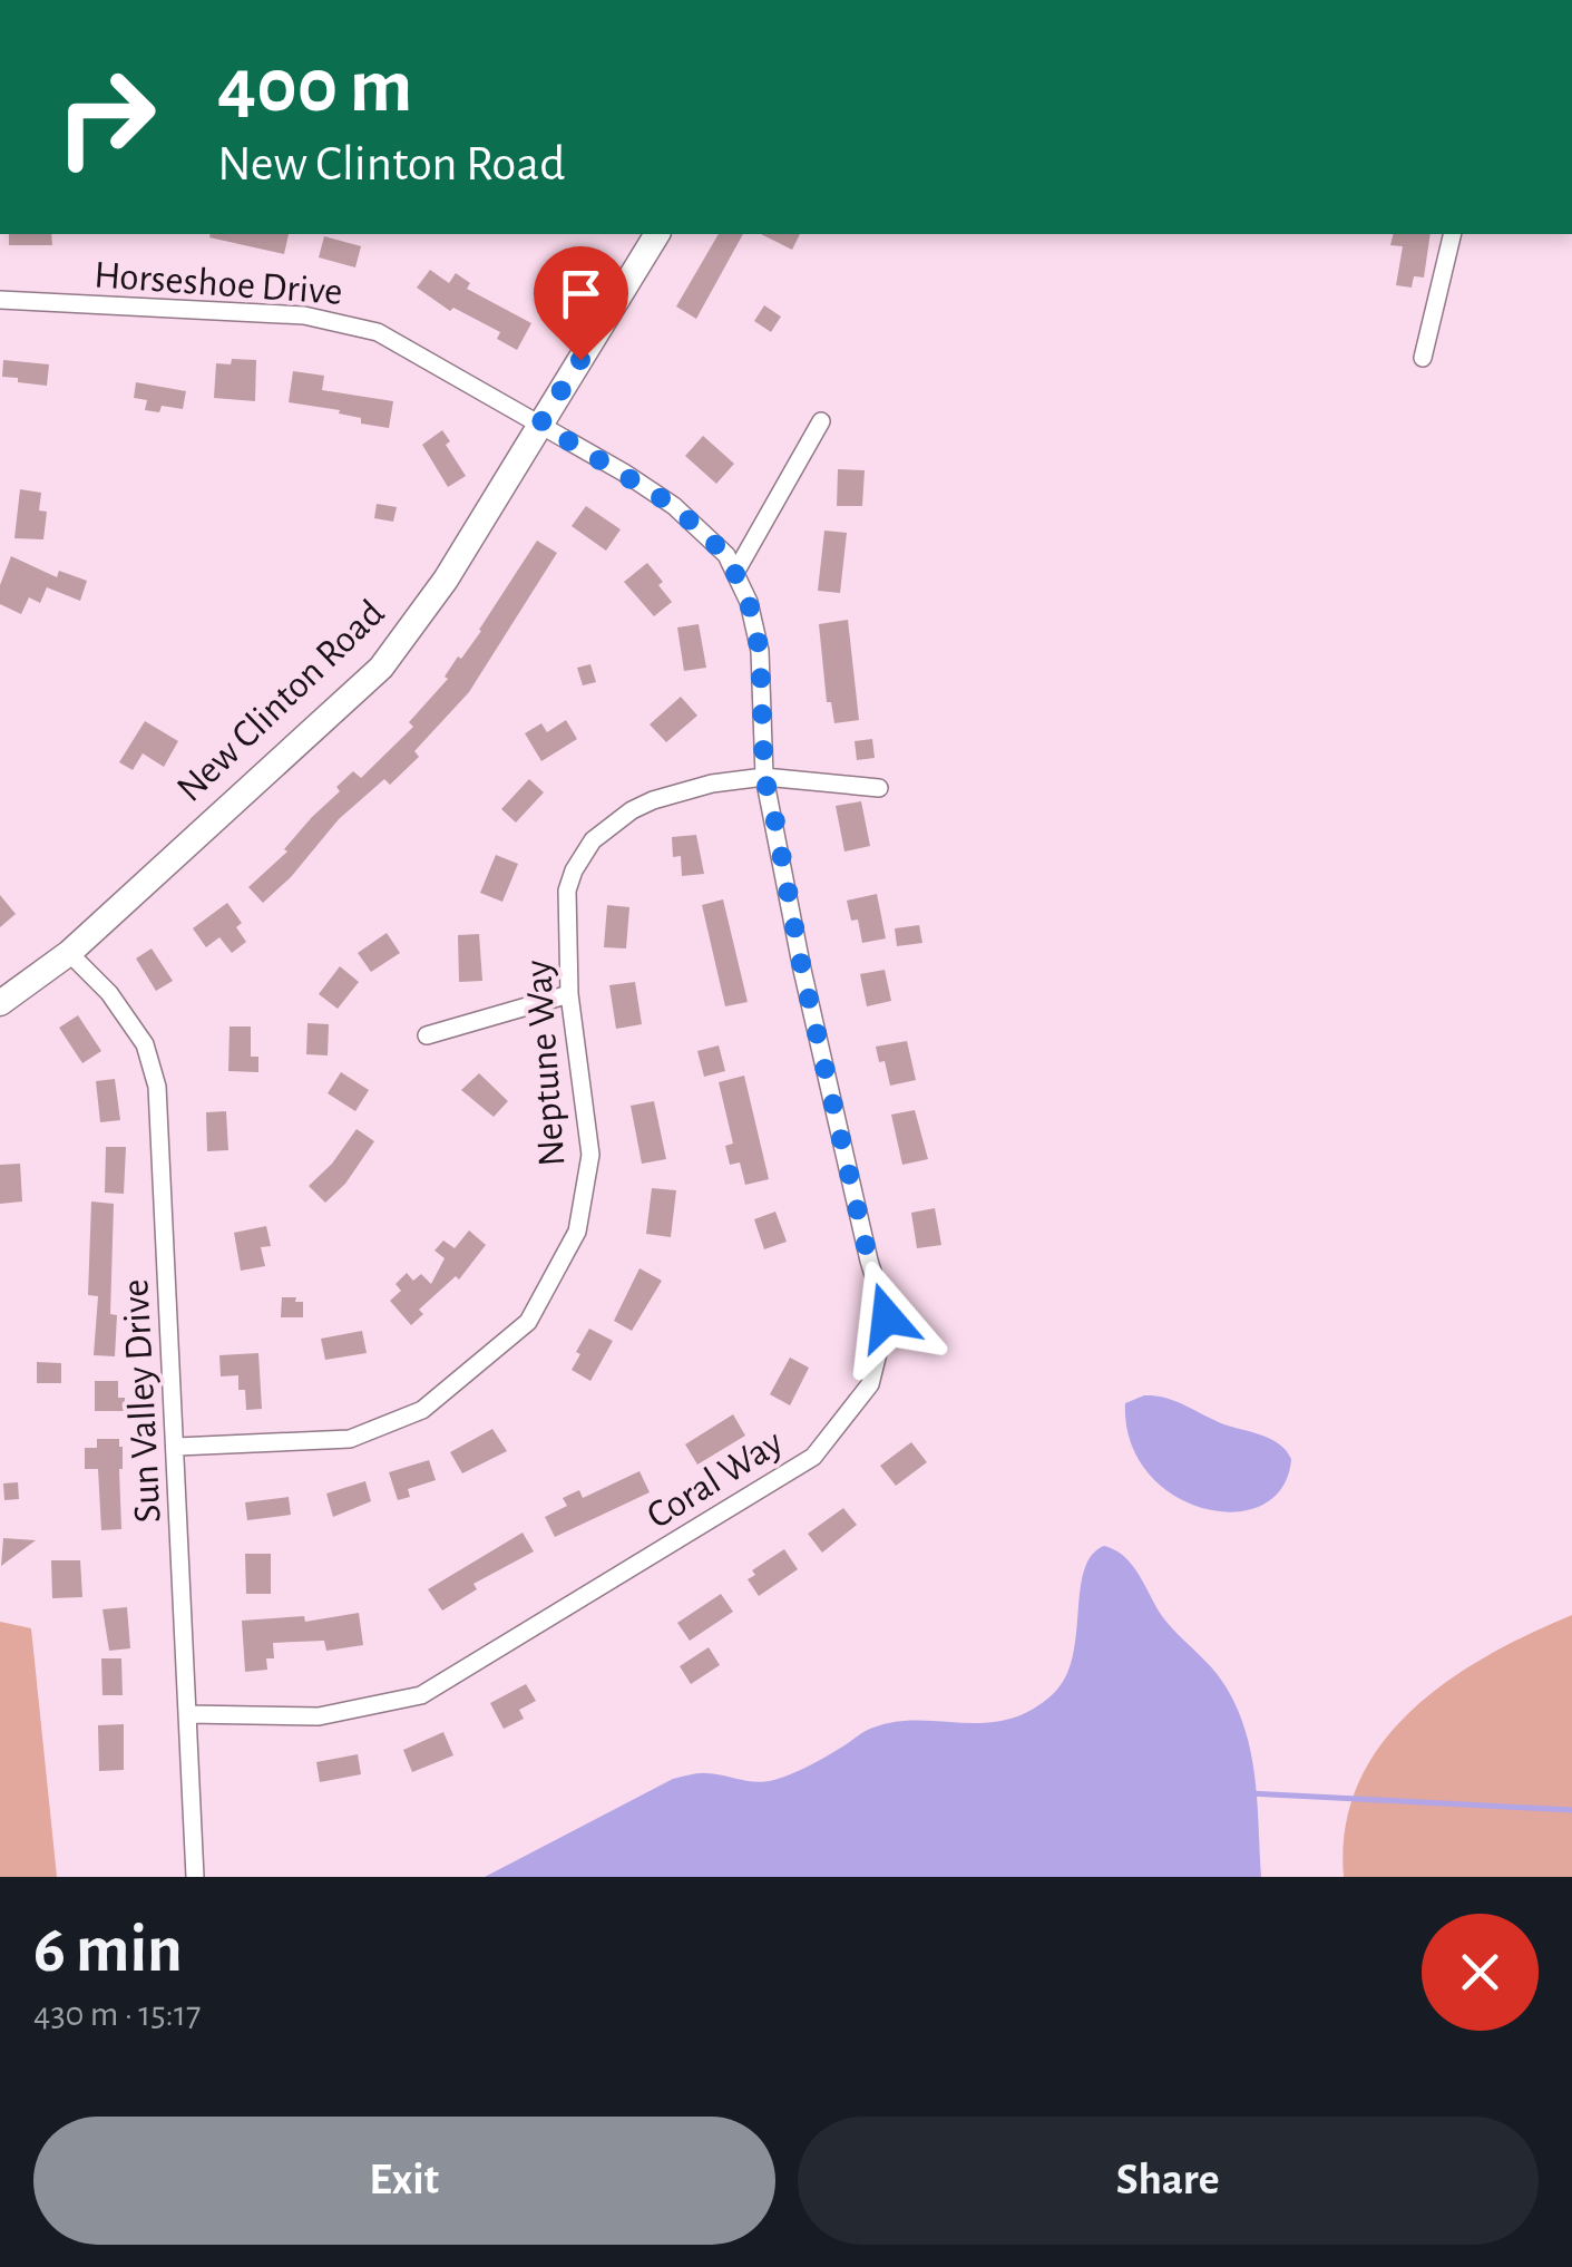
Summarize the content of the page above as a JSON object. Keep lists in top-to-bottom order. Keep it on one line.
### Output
{"streets":{"street":["Horseshoe Drive","New Clinton Road","Neptune Way","Sun Valley Drive","Coral Way"]},"crossings":[["Horseshoe Drive","New Clinton Road"],["Horseshoe Drive","Coral Way"],["New Clinton Road","Sun Valley Drive"],["New Clinton Road","Coral Way"],["Neptune Way","Sun Valley Drive"],["Neptune Way","Coral Way"],["Sun Valley Drive","Coral Way"]],"page":{"turn":["400 m","New Clinton Road"],"heading":["6 min","430 m · 15:17"],"buttons":["Exit","Share"]}}
